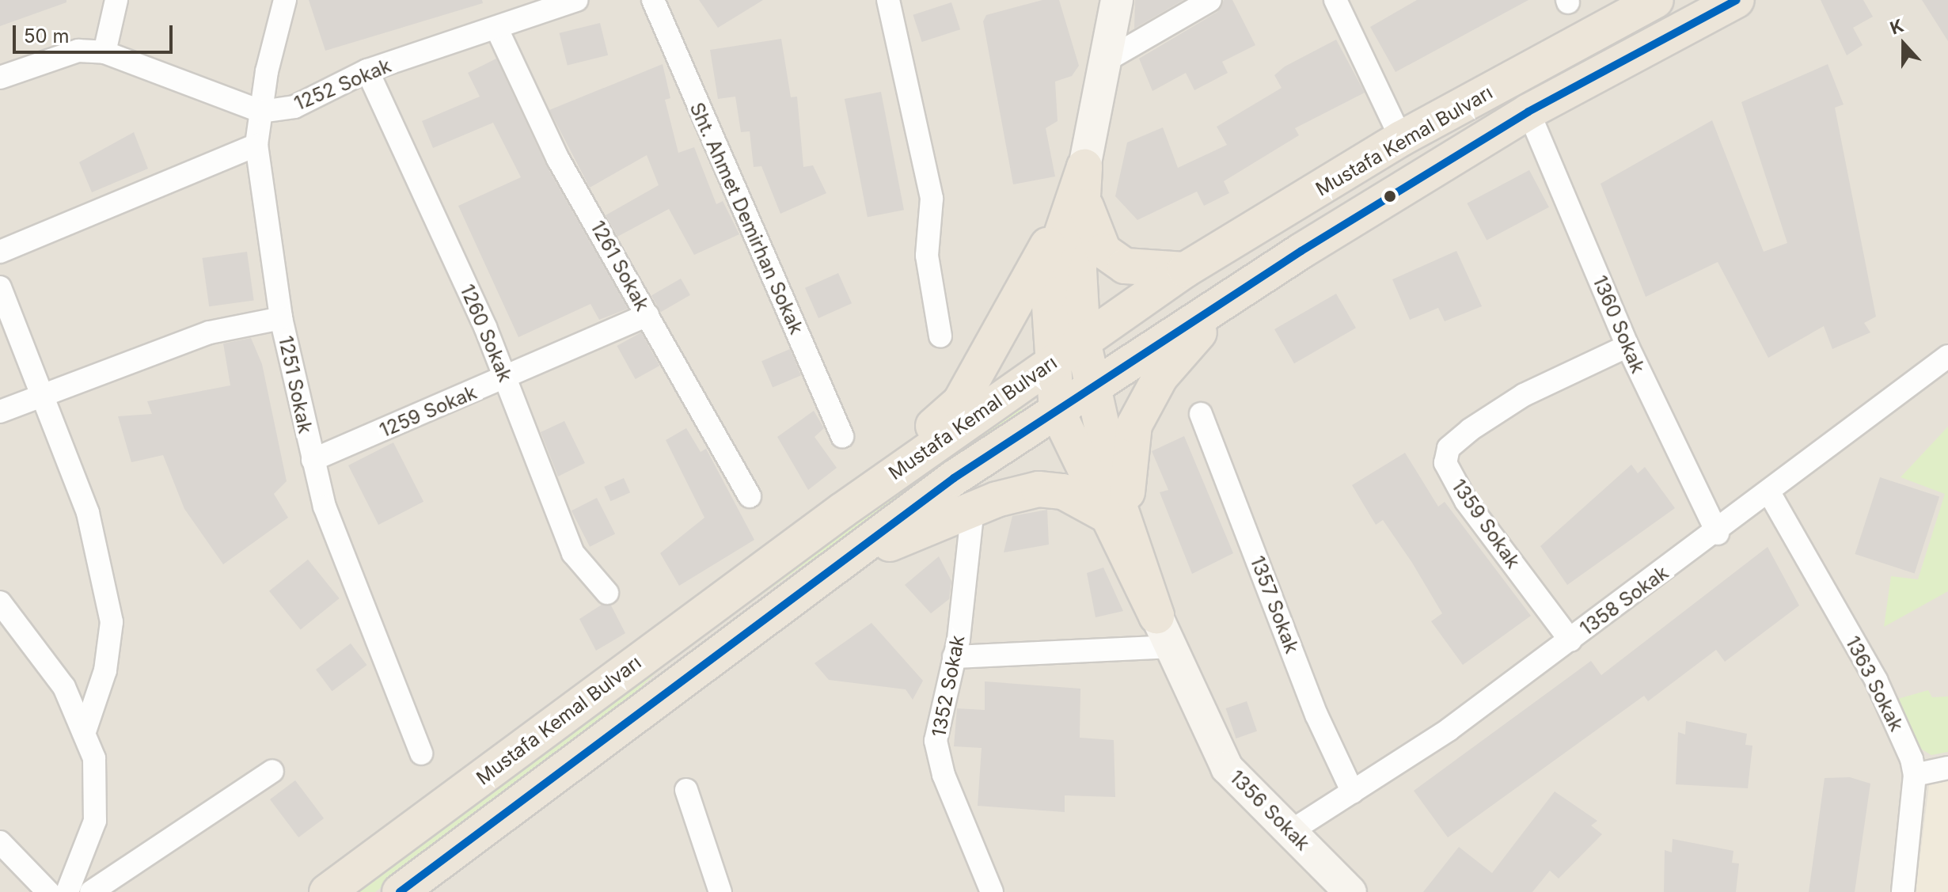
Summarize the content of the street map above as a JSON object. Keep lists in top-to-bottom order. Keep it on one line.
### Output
{"streets":{"highway":["Mustafa Kemal Bulvarı"],"street":["1252 Sokak","Sht. Ahmet Demirhan Sokak","1261 Sokak","1360 Sokak","1260 Sokak","1251 Sokak","1259 Sokak","1359 Sokak","1358 Sokak","1357 Sokak","1363 Sokak","1352 Sokak","1356 Sokak"]},"crossings":[["1252 Sokak","1261 Sokak"],["1252 Sokak","1260 Sokak"],["1252 Sokak","1251 Sokak"],["Mustafa Kemal Bulvarı","1360 Sokak"],["1261 Sokak","1259 Sokak"],["1360 Sokak","1359 Sokak"],["1360 Sokak","1358 Sokak"],["1260 Sokak","1259 Sokak"],["1251 Sokak","1259 Sokak"],["1359 Sokak","1358 Sokak"],["1358 Sokak","1357 Sokak"],["1358 Sokak","1363 Sokak"],["1358 Sokak","1356 Sokak"]],"scale_bar":"50 m","north":"top"}
